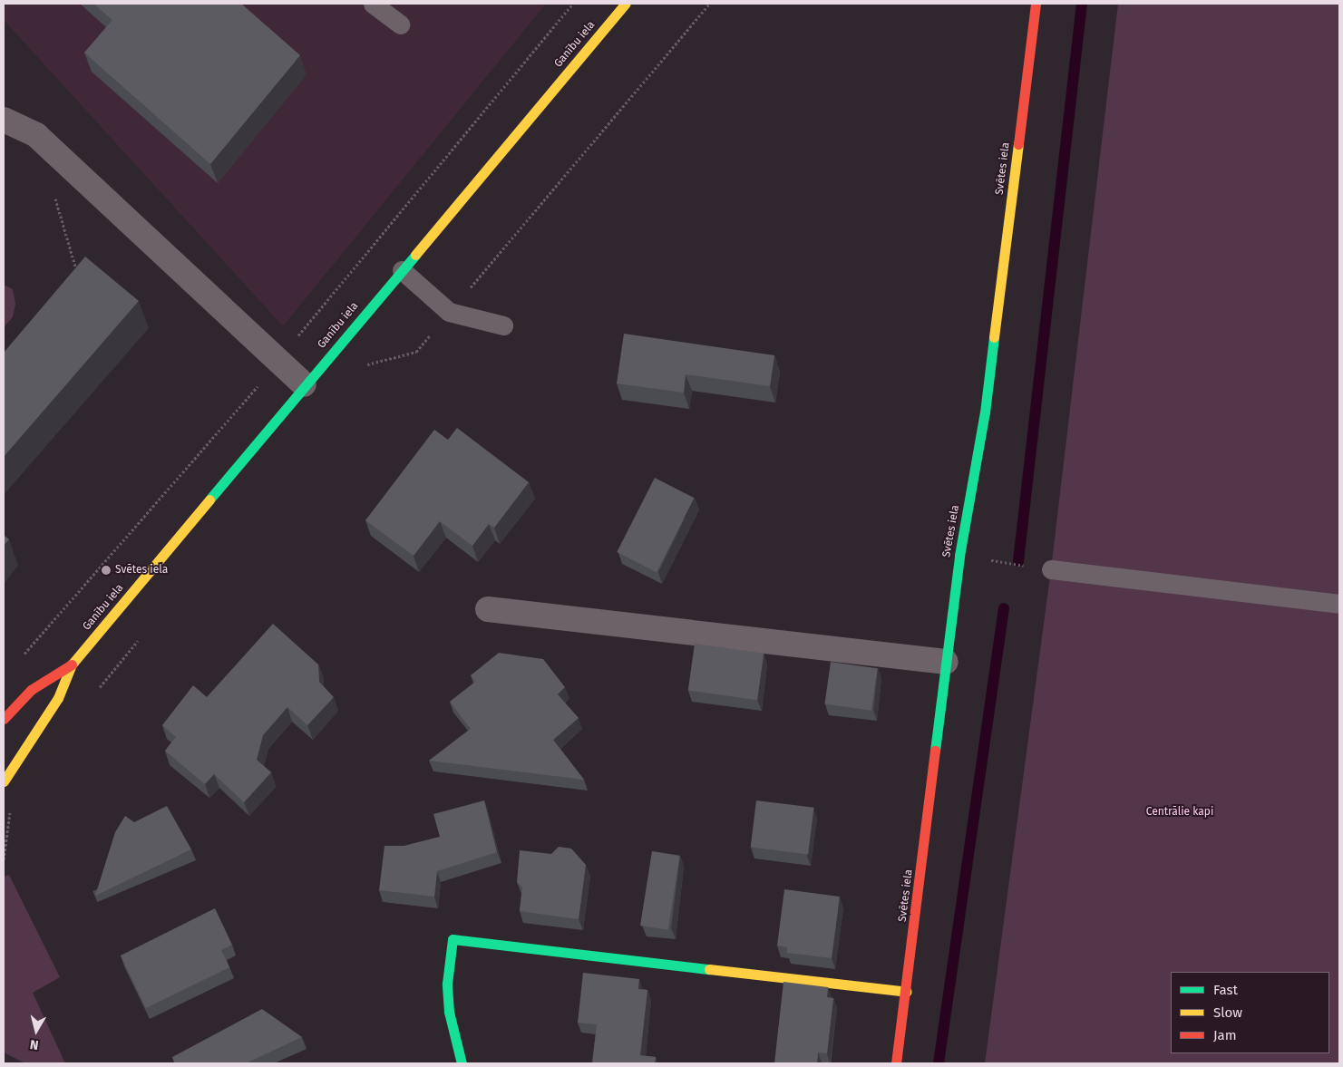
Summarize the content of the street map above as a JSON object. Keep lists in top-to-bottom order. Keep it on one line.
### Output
{"streets":{"main road":["Ganību iela","Svētes iela"]},"parks":["Centrālie kapi"],"places":["Svētes iela"],"legend":["Fast","Slow","Jam"],"north":"bottom"}
